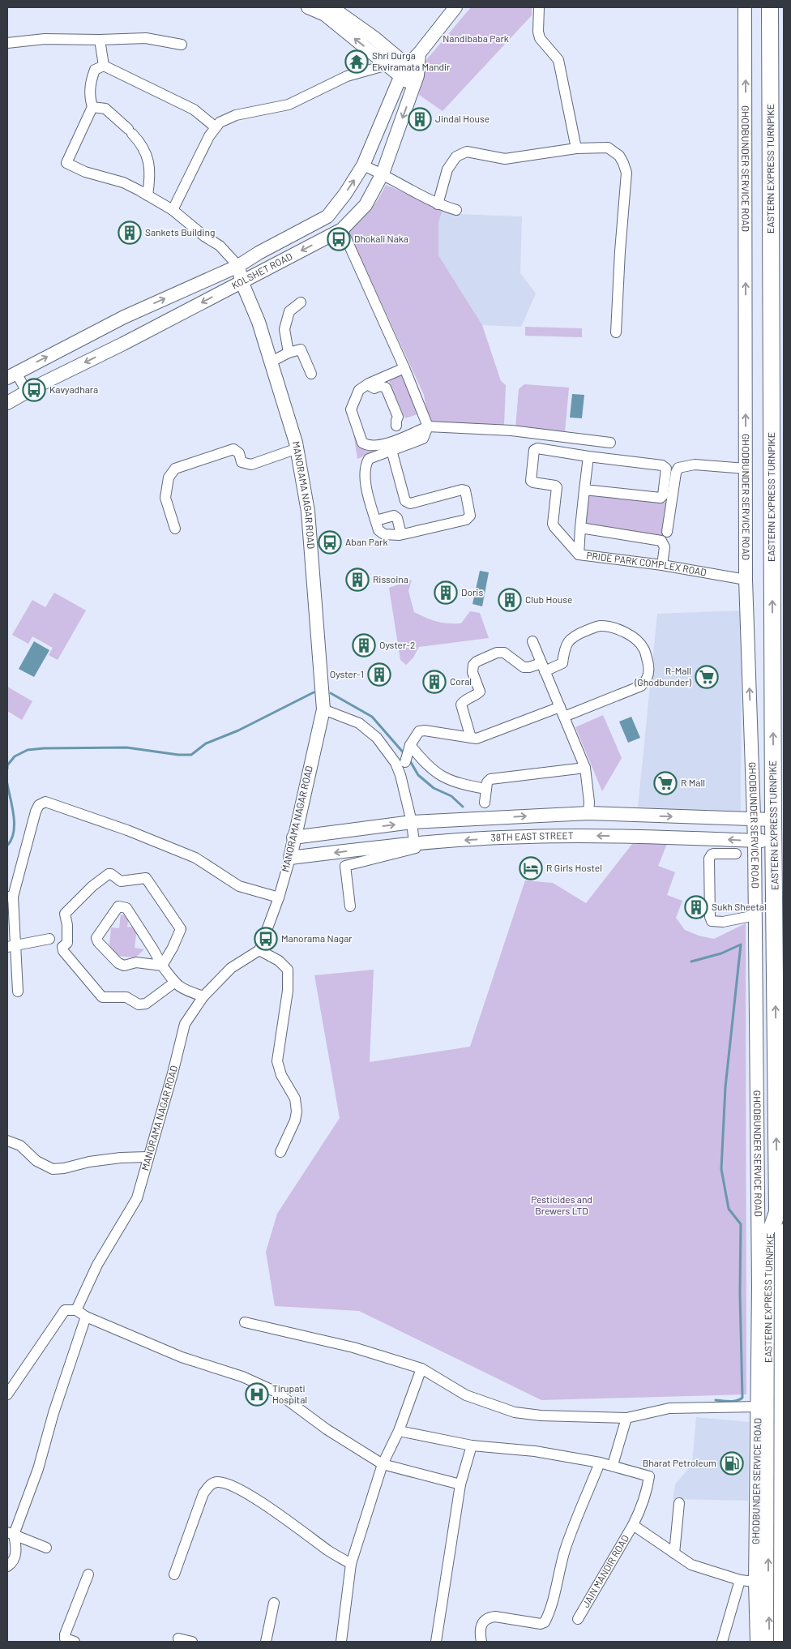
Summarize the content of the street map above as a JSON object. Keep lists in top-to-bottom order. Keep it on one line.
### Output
{"streets":{"main road":["EASTERN EXPRESS TURNPIKE"],"street":["GHODBUNDER SERVICE ROAD","KOLSHET ROAD","MANORAMA NAGAR ROAD","PRIDE PARK COMPLEX ROAD","38TH EAST STREET","JAIN MANDIR ROAD"]},"crossings":[["GHODBUNDER SERVICE ROAD","EASTERN EXPRESS TURNPIKE"],["GHODBUNDER SERVICE ROAD","PRIDE PARK COMPLEX ROAD"],["GHODBUNDER SERVICE ROAD","38TH EAST STREET"],["EASTERN EXPRESS TURNPIKE","38TH EAST STREET"],["KOLSHET ROAD","MANORAMA NAGAR ROAD"],["MANORAMA NAGAR ROAD","38TH EAST STREET"]],"one_way":["GHODBUNDER SERVICE ROAD","EASTERN EXPRESS TURNPIKE"],"parks":["Nandibaba Park","Pesticides and Brewers LTD"],"places":{"temple":["Shri Durga Ekviramata Mandir"],"building":["Jindal House","Sankets Building","Rissoina","Doris","Club House","Oyster-2","Oyster-1","Coral","Sukh Sheetal"],"bus stop":["Dhokali Naka","Kavyadhara","Aban Park","Manorama Nagar"],"supermarket":["R-Mall (Ghodbunder)","R Mall"],"hotel":["R Girls Hostel"],"hospital":["Tirupati Hospital"],"fuel station":["Bharat Petroleum"]}}
